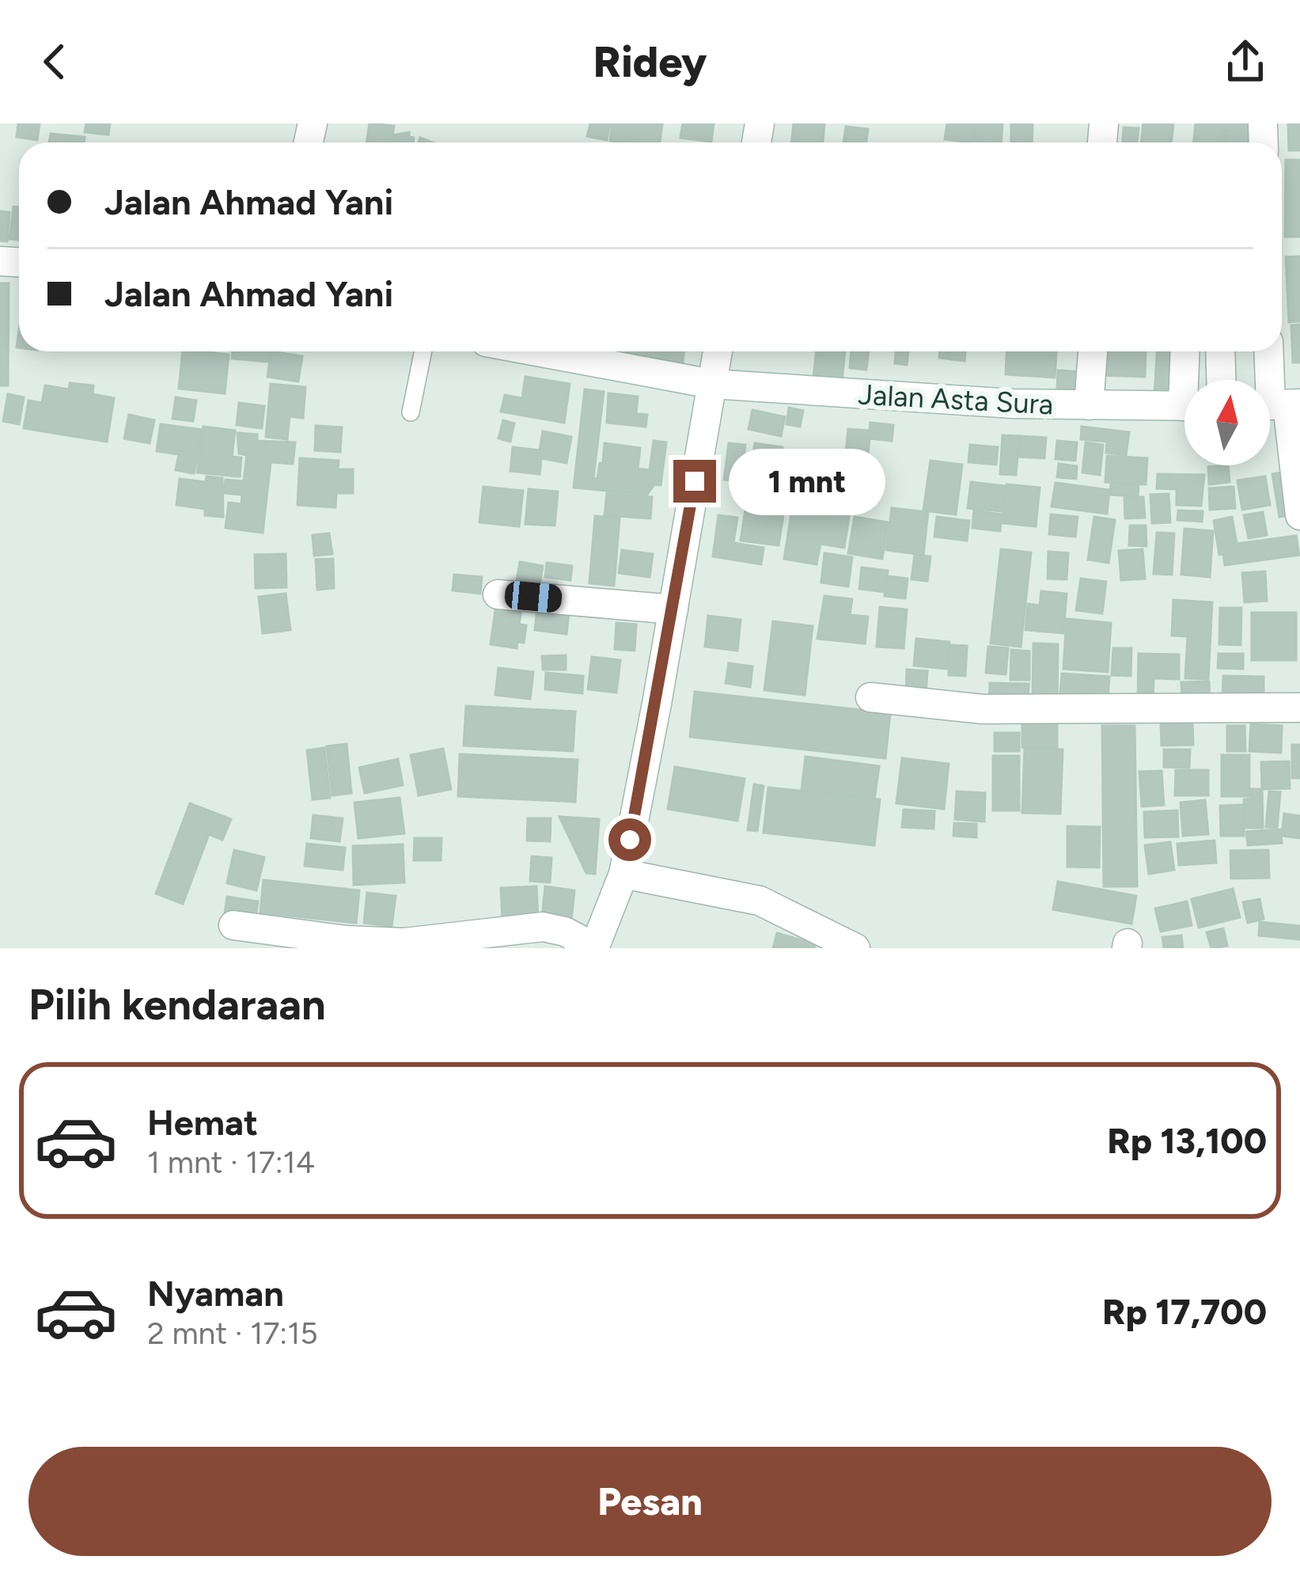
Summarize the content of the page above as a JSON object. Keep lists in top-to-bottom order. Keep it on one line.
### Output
{"streets":{"street":["Jalan Asta Sura"]},"north":"top","page":{"header":"Ridey","banner":["Jalan Ahmad Yani","Jalan Ahmad Yani"],"bubble":"1 mnt","heading":"Pilih kendaraan","list":[{"name":"Hemat","note":"1 mnt · 17:14","value":"Rp 13,100"},{"name":"Nyaman","note":"2 mnt · 17:15","value":"Rp 17,700"}],"buttons":"Pesan"}}
